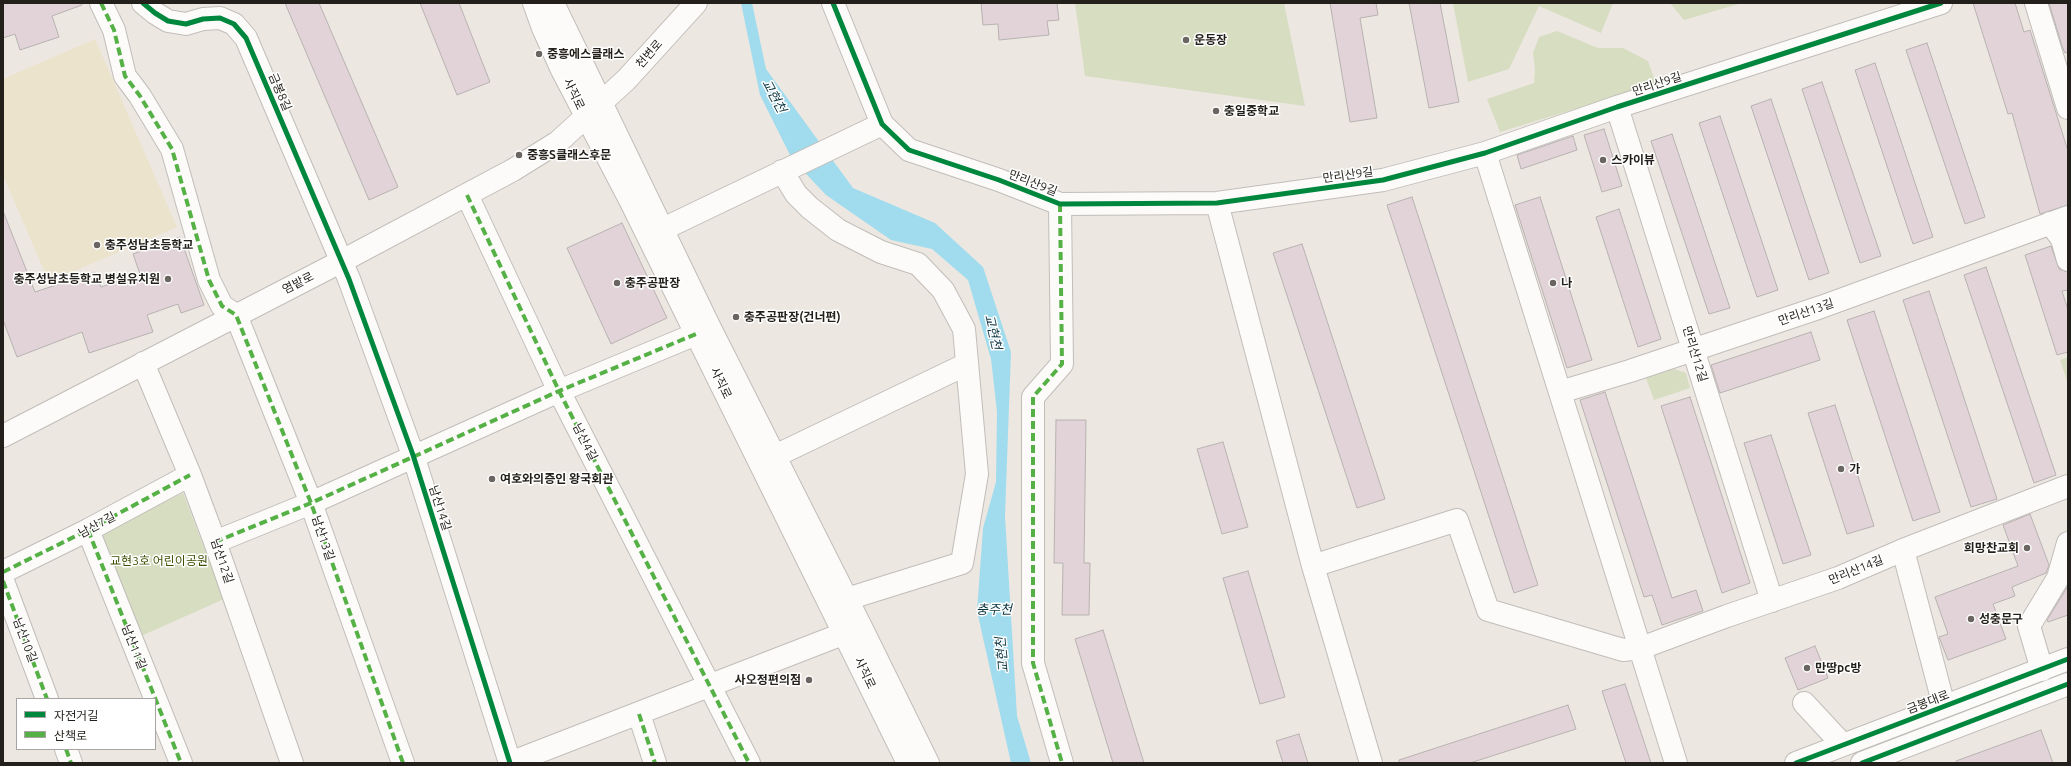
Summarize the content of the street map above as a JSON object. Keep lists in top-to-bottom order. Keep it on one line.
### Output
{"streets":{"street":["천변로","만리산9길","금봉8길","사직로","염밭로","만리산13길","만리산12길","남산4길","남산14길","남산7길","남산13길","남산12길","만리산14길","남산10길","남산11길","금봉대로"]},"crossings":[["천변로","사직로"],["천변로","염밭로"],["만리산9길","만리산12길"],["금봉8길","염밭로"],["금봉8길","남산14길"],["사직로","염밭로"],["염밭로","남산4길"],["염밭로","남산14길"],["염밭로","남산13길"],["염밭로","남산12길"],["만리산13길","만리산12길"],["만리산12길","만리산14길"],["남산7길","남산12길"],["남산7길","남산11길"]],"water":["교현천","충주천"],"parks":["교현3호 어린이공원"],"places":["운동장","중흥에스클래스","충일중학교","중흥S클래스후문","스카이뷰","충주성남초등학교","충주성남초등학교 병설유치원","충주공판장","나","충주공판장(건너편)","가","여호와의증인 왕국회관","희망찬교회","성충문구","만땅pc방","사오정편의점"],"legend":["자전거길","산책로"]}
